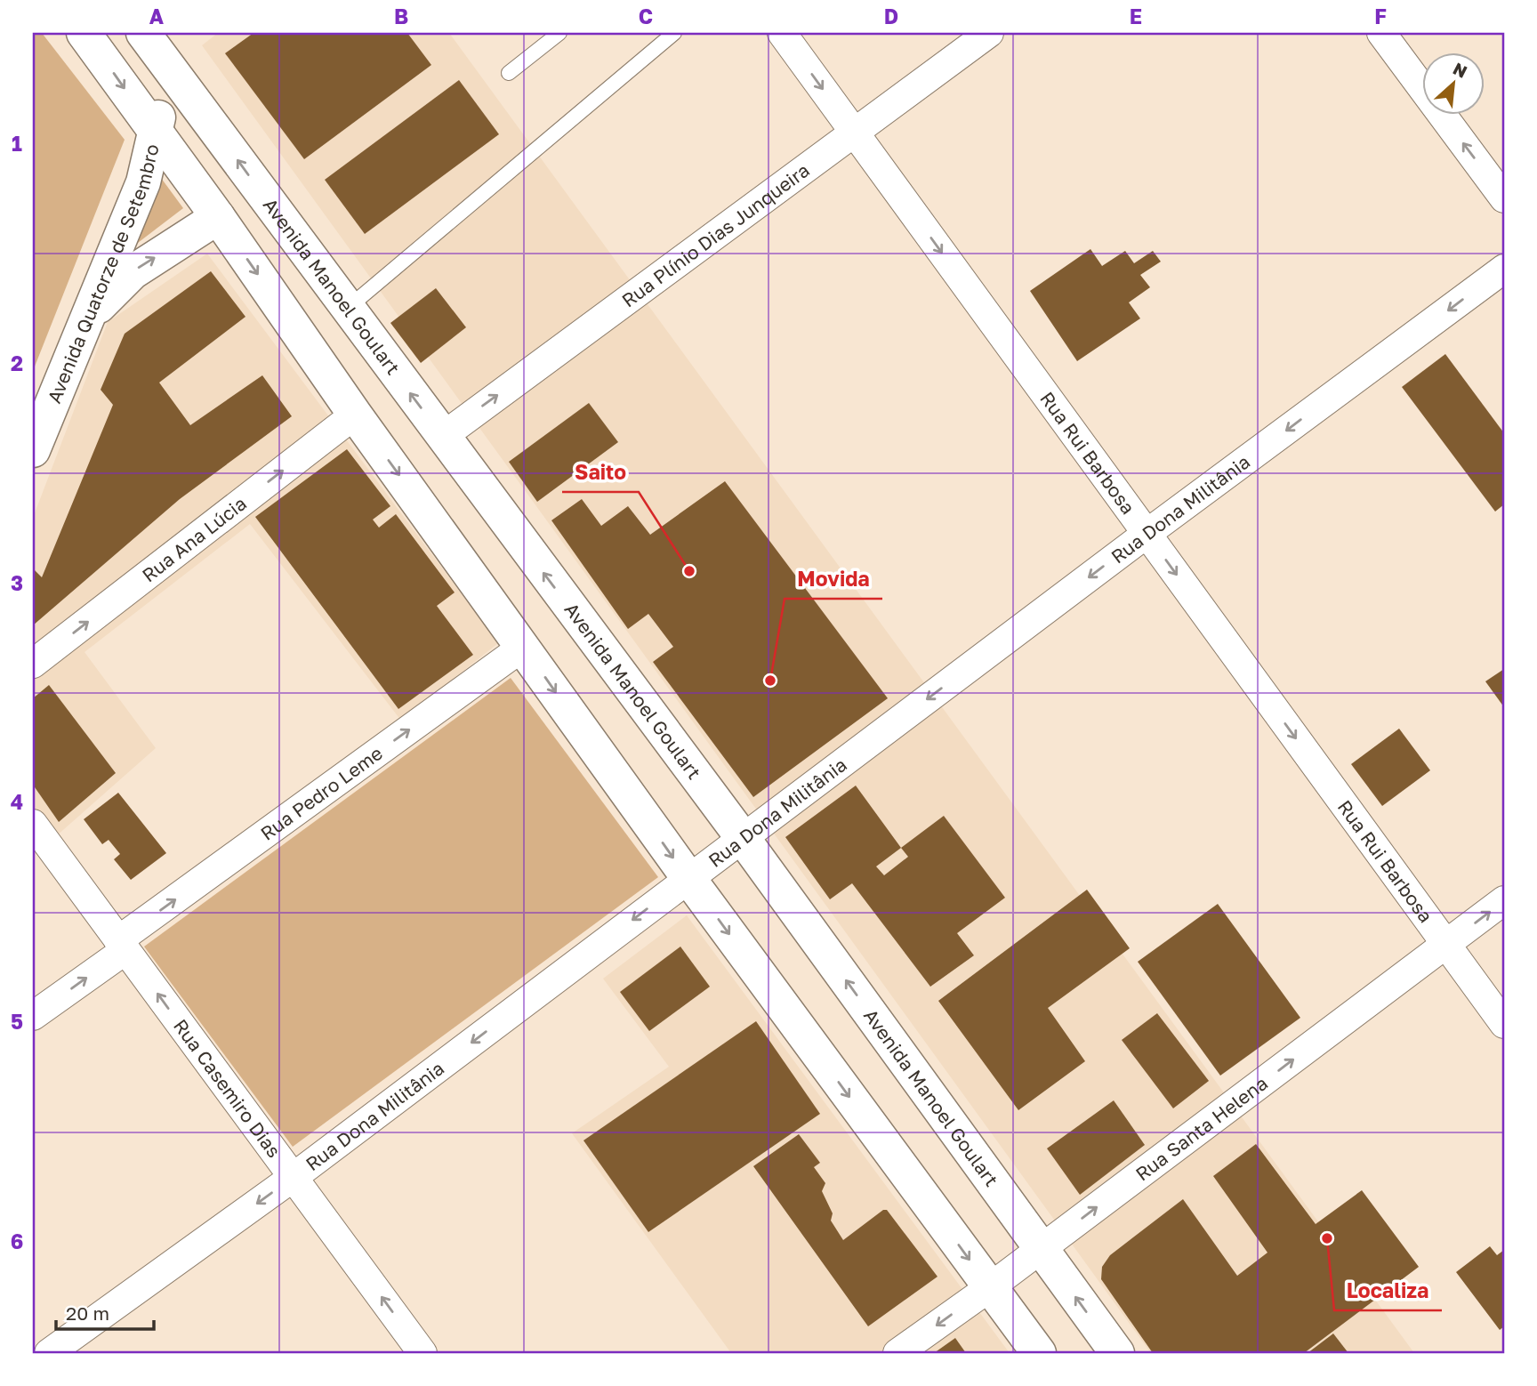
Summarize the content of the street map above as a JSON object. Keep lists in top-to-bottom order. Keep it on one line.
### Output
{"streets":{"main road":["Avenida Quatorze de Setembro","Avenida Manoel Goulart"],"street":["Rua Plínio Dias Junqueira","Rua Rui Barbosa","Rua Dona Militânia","Rua Ana Lúcia","Rua Pedro Leme","Rua Casemiro Dias","Rua Santa Helena"]},"crossings":[["Rua Plínio Dias Junqueira","Avenida Manoel Goulart"],["Rua Plínio Dias Junqueira","Rua Rui Barbosa"],["Avenida Quatorze de Setembro","Avenida Manoel Goulart"],["Avenida Manoel Goulart","Rua Dona Militânia"],["Avenida Manoel Goulart","Rua Santa Helena"],["Rua Rui Barbosa","Rua Dona Militânia"],["Rua Rui Barbosa","Rua Santa Helena"],["Rua Dona Militânia","Rua Casemiro Dias"],["Rua Pedro Leme","Rua Casemiro Dias"]],"one_way":["Rua Plínio Dias Junqueira","Rua Rui Barbosa","Rua Dona Militânia","Rua Ana Lúcia","Rua Pedro Leme","Rua Casemiro Dias"],"places":["Saito","Movida","Localiza"],"scale_bar":"20 m","north":"top right","grid":{"columns":["A","B","C","D","E","F"],"rows":["1","2","3","4","5","6"]}}
